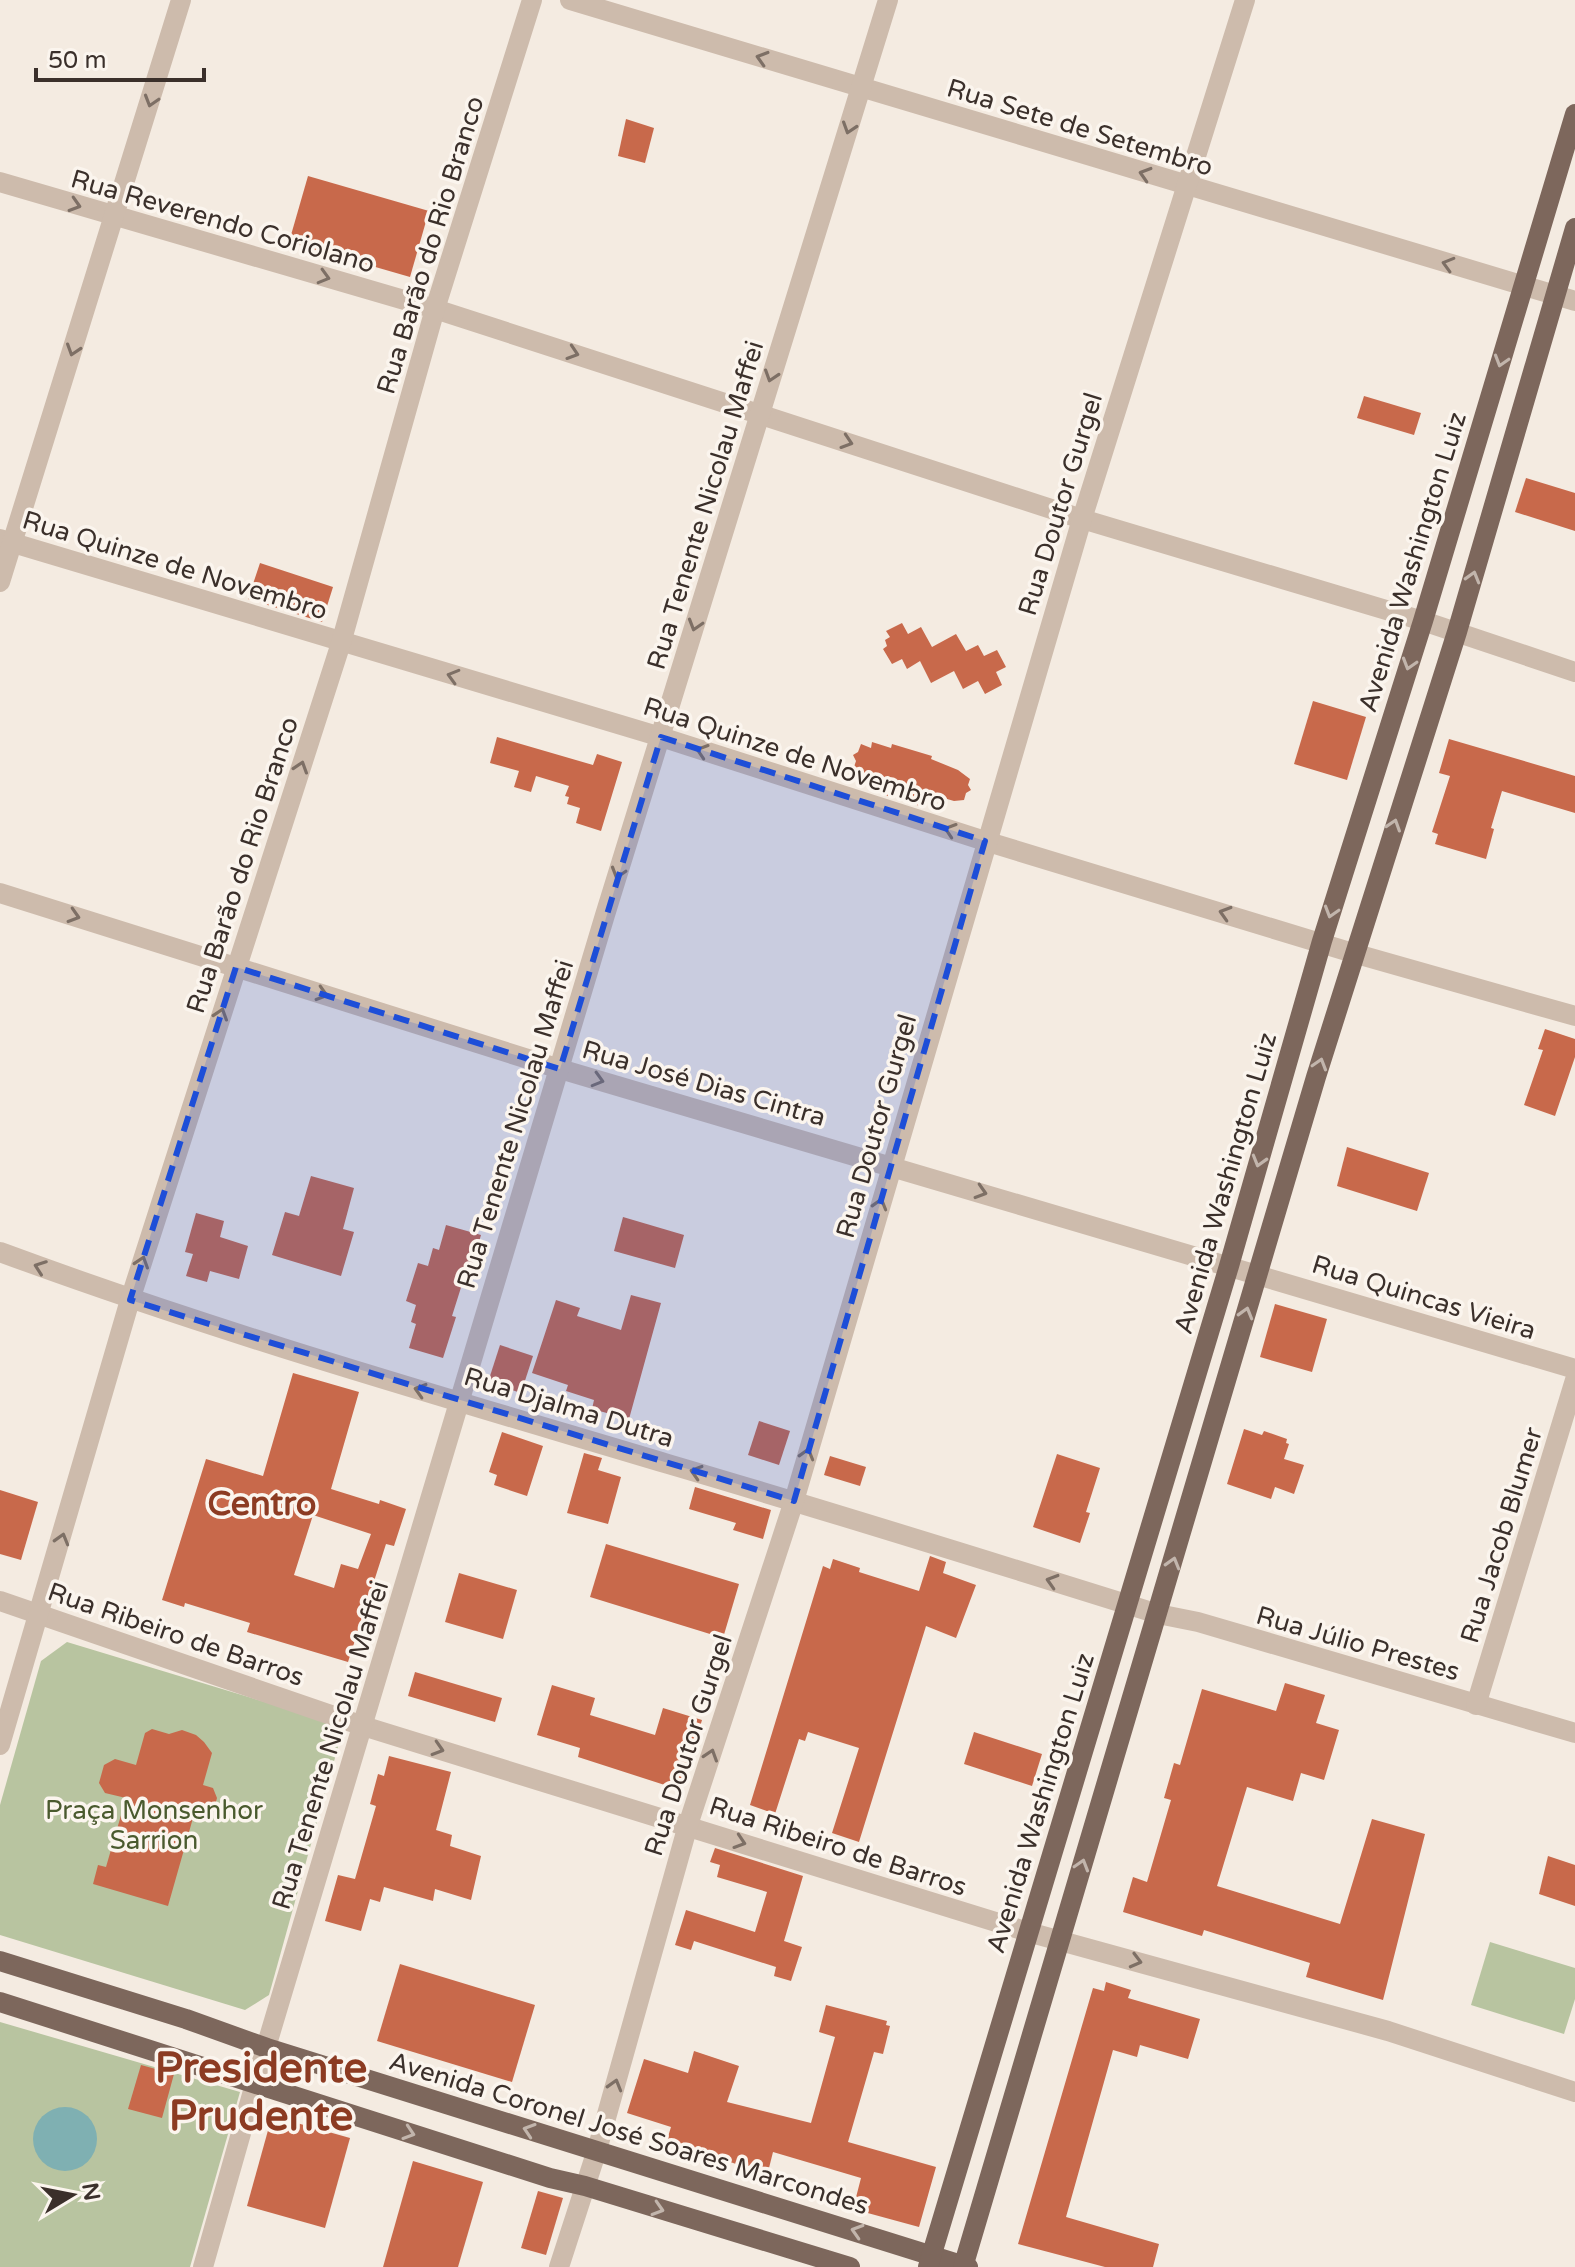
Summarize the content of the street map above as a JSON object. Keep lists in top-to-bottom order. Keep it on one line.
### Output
{"streets":{"main road":["Avenida Washington Luiz","Avenida Coronel José Soares Marcondes"],"street":["Rua Sete de Setembro","Rua Reverendo Coriolano","Rua Barão do Rio Branco","Rua Doutor Gurgel","Rua Tenente Nicolau Maffei","Rua Quinze de Novembro","Rua José Dias Cintra","Rua Quincas Vieira","Rua Djalma Dutra","Rua Jacob Blumer","Rua Ribeiro de Barros","Rua Júlio Prestes"]},"crossings":[["Rua Sete de Setembro","Rua Doutor Gurgel"],["Rua Sete de Setembro","Rua Tenente Nicolau Maffei"],["Rua Sete de Setembro","Avenida Washington Luiz"],["Rua Reverendo Coriolano","Rua Barão do Rio Branco"],["Rua Reverendo Coriolano","Rua Doutor Gurgel"],["Rua Reverendo Coriolano","Rua Tenente Nicolau Maffei"],["Rua Reverendo Coriolano","Avenida Washington Luiz"],["Rua Barão do Rio Branco","Rua Quinze de Novembro"],["Rua Barão do Rio Branco","Rua José Dias Cintra"],["Rua Barão do Rio Branco","Rua Djalma Dutra"],["Rua Barão do Rio Branco","Rua Ribeiro de Barros"],["Rua Doutor Gurgel","Rua Quinze de Novembro"],["Rua Doutor Gurgel","Rua José Dias Cintra"],["Rua Doutor Gurgel","Rua Djalma Dutra"],["Rua Doutor Gurgel","Rua Ribeiro de Barros"],["Rua Doutor Gurgel","Avenida Coronel José Soares Marcondes"],["Rua Tenente Nicolau Maffei","Rua Quinze de Novembro"],["Rua Tenente Nicolau Maffei","Rua José Dias Cintra"],["Rua Tenente Nicolau Maffei","Rua Djalma Dutra"],["Rua Tenente Nicolau Maffei","Rua Ribeiro de Barros"],["Rua Tenente Nicolau Maffei","Avenida Coronel José Soares Marcondes"],["Avenida Washington Luiz","Rua Quinze de Novembro"],["Avenida Washington Luiz","Rua José Dias Cintra"],["Avenida Washington Luiz","Rua Djalma Dutra"],["Avenida Washington Luiz","Rua Ribeiro de Barros"],["Avenida Washington Luiz","Rua Júlio Prestes"],["Avenida Washington Luiz","Avenida Coronel José Soares Marcondes"],["Rua José Dias Cintra","Rua Quincas Vieira"],["Rua Djalma Dutra","Rua Júlio Prestes"],["Rua Jacob Blumer","Rua Júlio Prestes"]],"one_way":["Rua Sete de Setembro","Rua Reverendo Coriolano","Rua Barão do Rio Branco","Rua Doutor Gurgel","Rua Tenente Nicolau Maffei","Rua Quinze de Novembro","Rua José Dias Cintra","Rua Djalma Dutra","Rua Ribeiro de Barros"],"districts":["Centro","Presidente Prudente"],"parks":["Praça Monsenhor Sarrion"],"scale_bar":"50 m","north":"right"}
